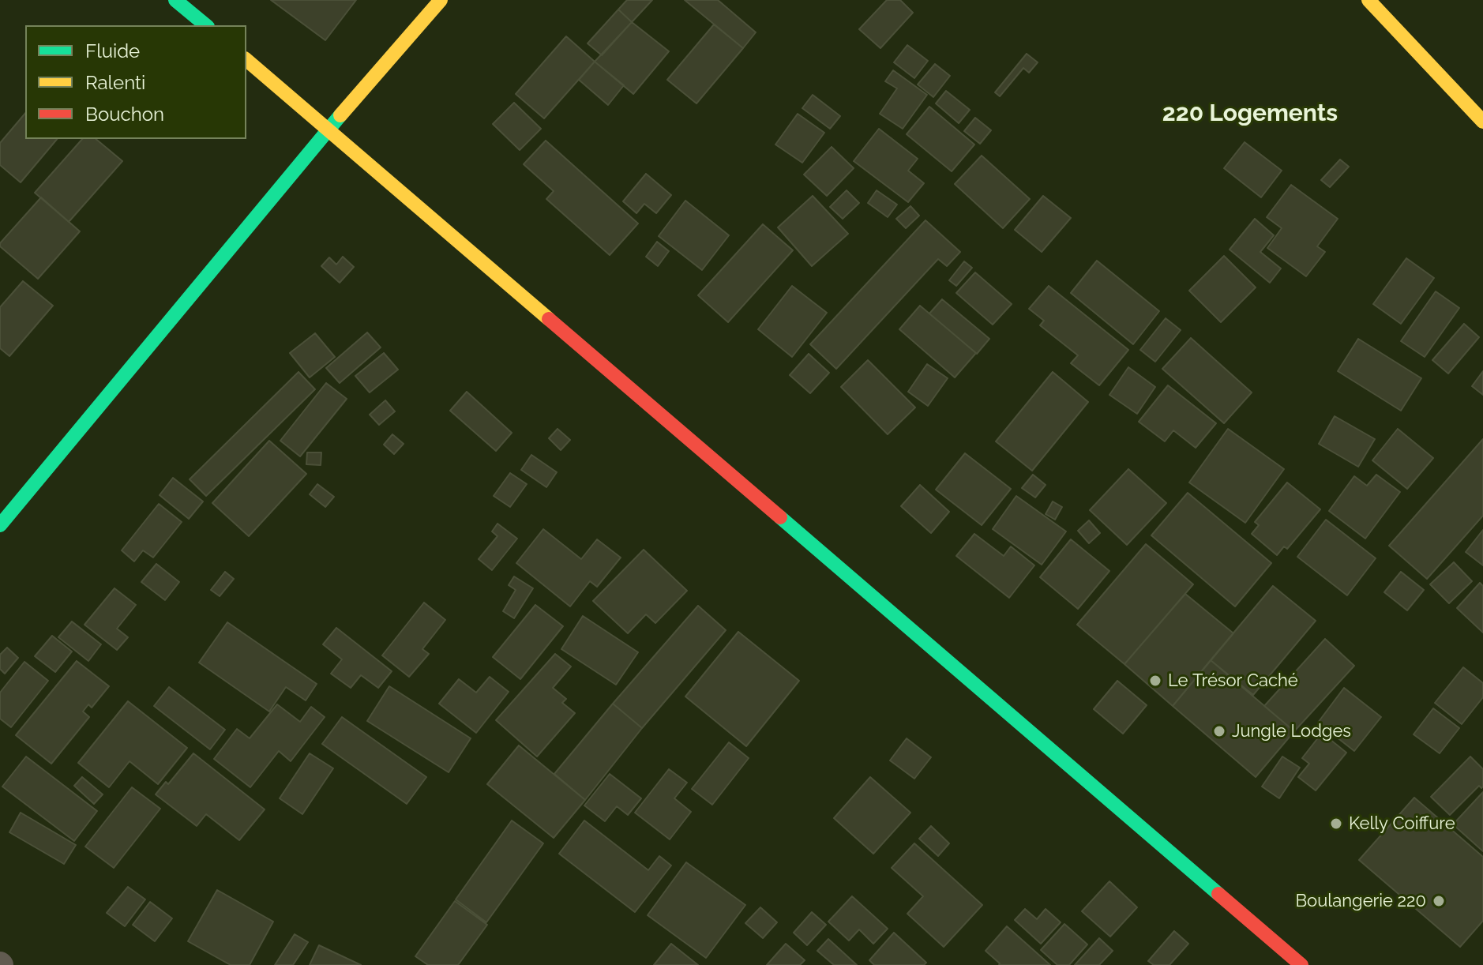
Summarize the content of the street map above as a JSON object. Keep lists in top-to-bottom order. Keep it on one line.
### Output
{"districts":["220 Logements"],"places":["Le Trésor Caché","Jungle Lodges","Kelly Coiffure","Boulangerie 220"],"legend":["Fluide","Ralenti","Bouchon"]}
